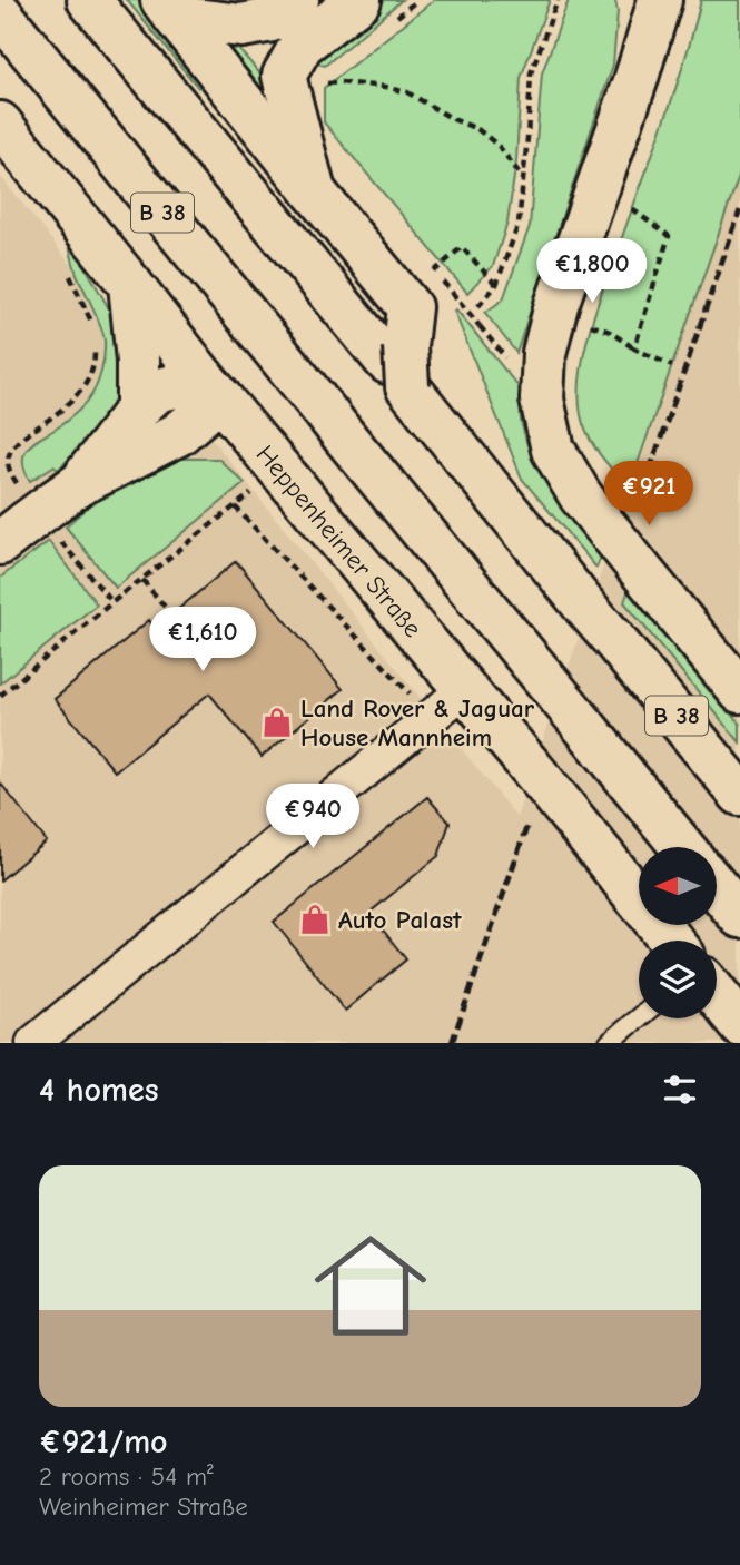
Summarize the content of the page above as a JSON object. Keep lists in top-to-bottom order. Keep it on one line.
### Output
{"streets":{"main road":["B 38","Heppenheimer Straße"]},"places":{"shop":["Land Rover & Jaguar House Mannheim","Auto Palast"]},"north":"left","page":{"price":["€1,800","€921","€1,610","€940"],"heading":"4 homes","list":[{"name":"€921/mo","note":"2 rooms · 54 m² · Weinheimer Straße"}]}}
